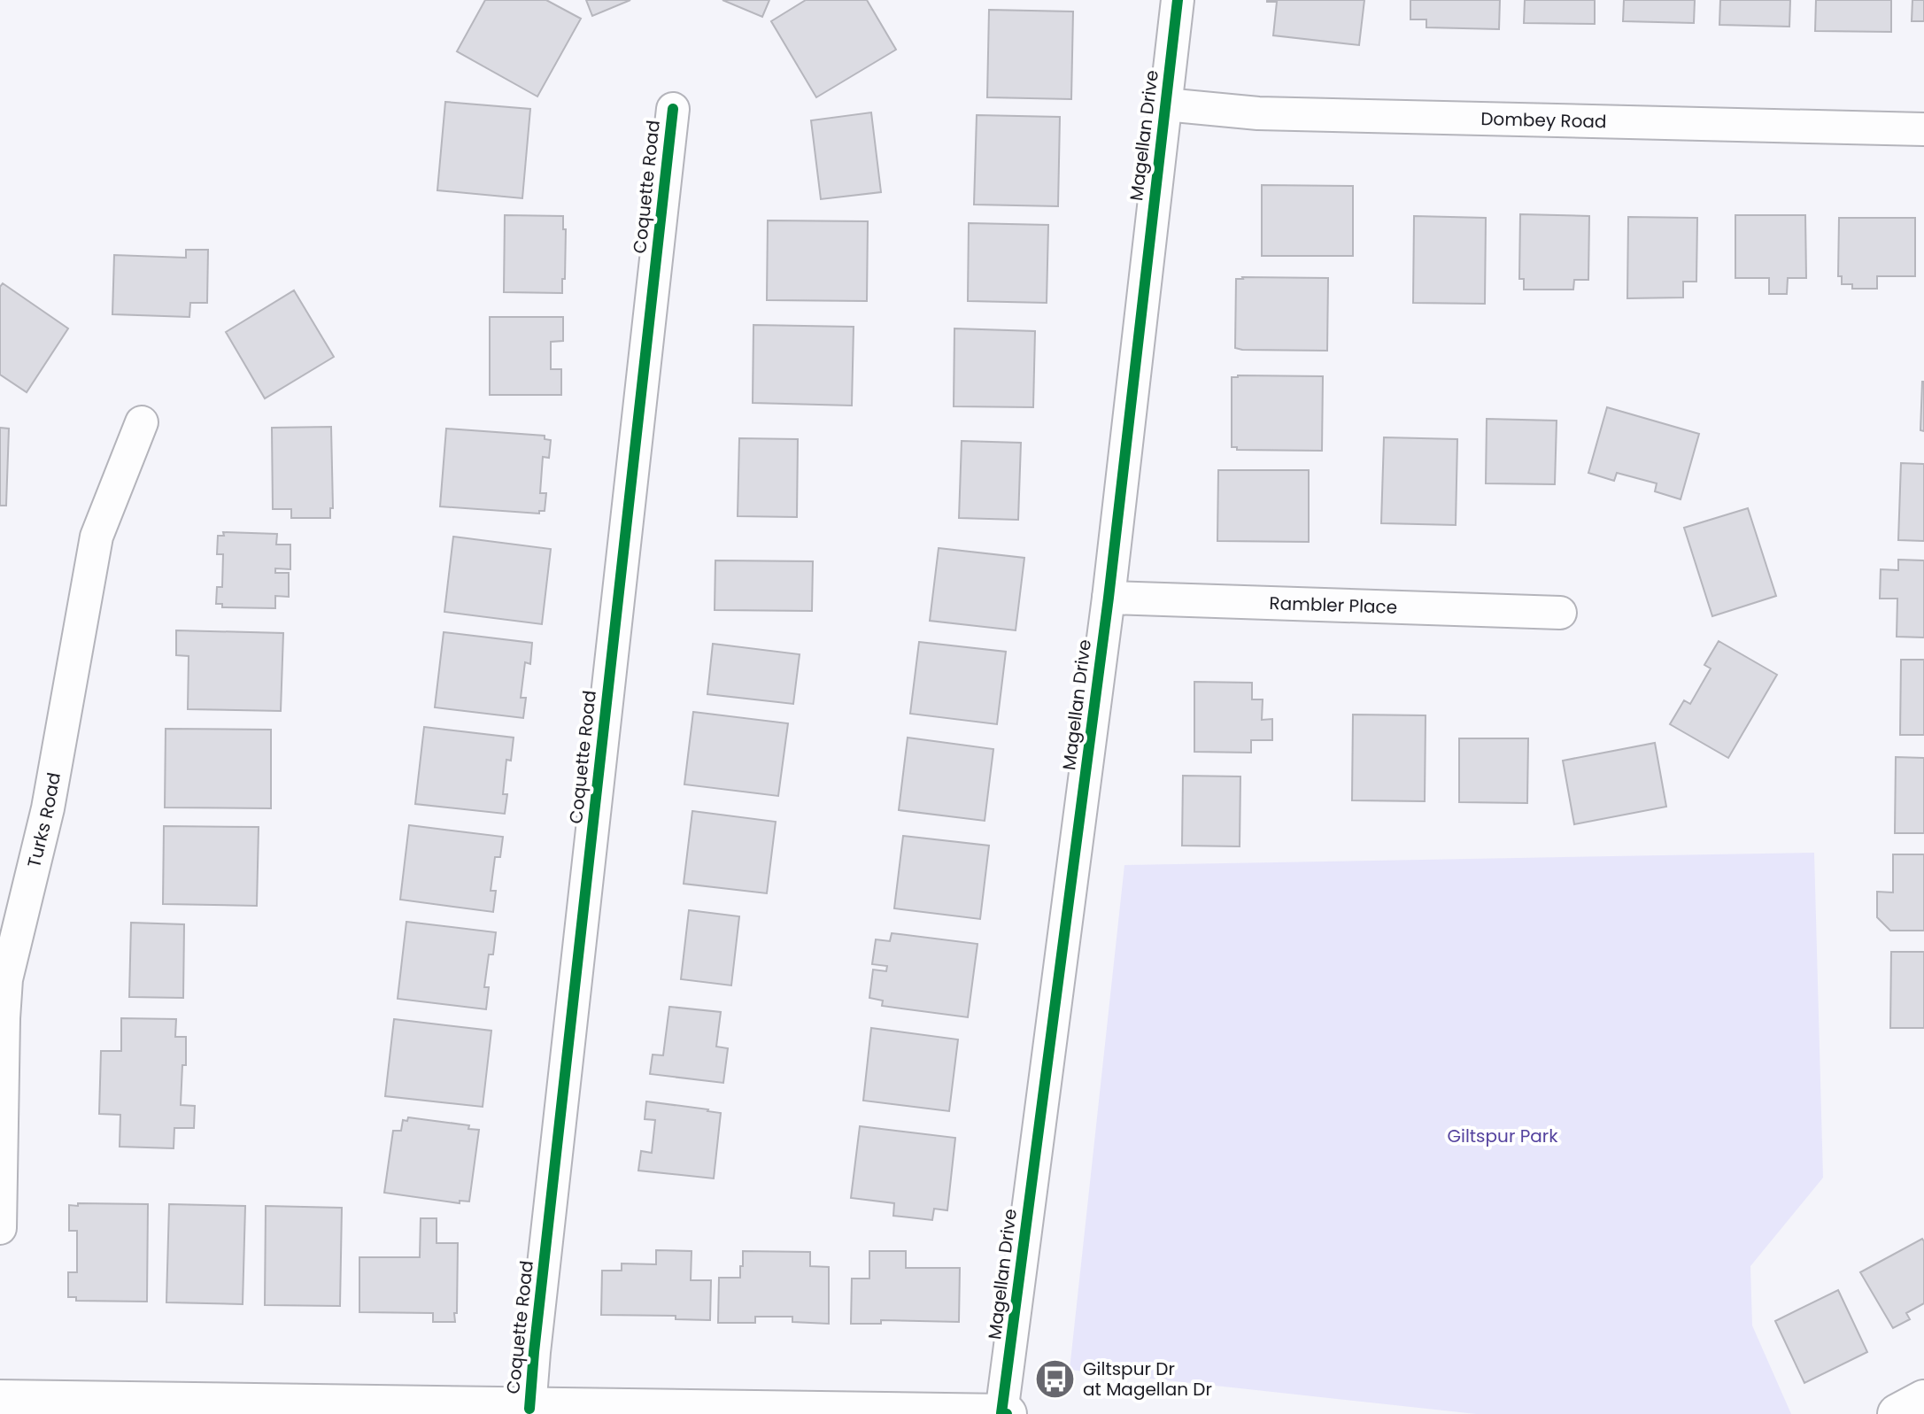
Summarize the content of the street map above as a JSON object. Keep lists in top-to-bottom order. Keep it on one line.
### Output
{"streets":{"street":["Dombey Road","Magellan Drive","Coquette Road","Rambler Place","Turks Road"]},"crossings":[["Dombey Road","Magellan Drive"],["Magellan Drive","Rambler Place"]],"parks":["Giltspur Park"],"places":{"bus stop":["Giltspur Dr at Magellan Dr"]}}
